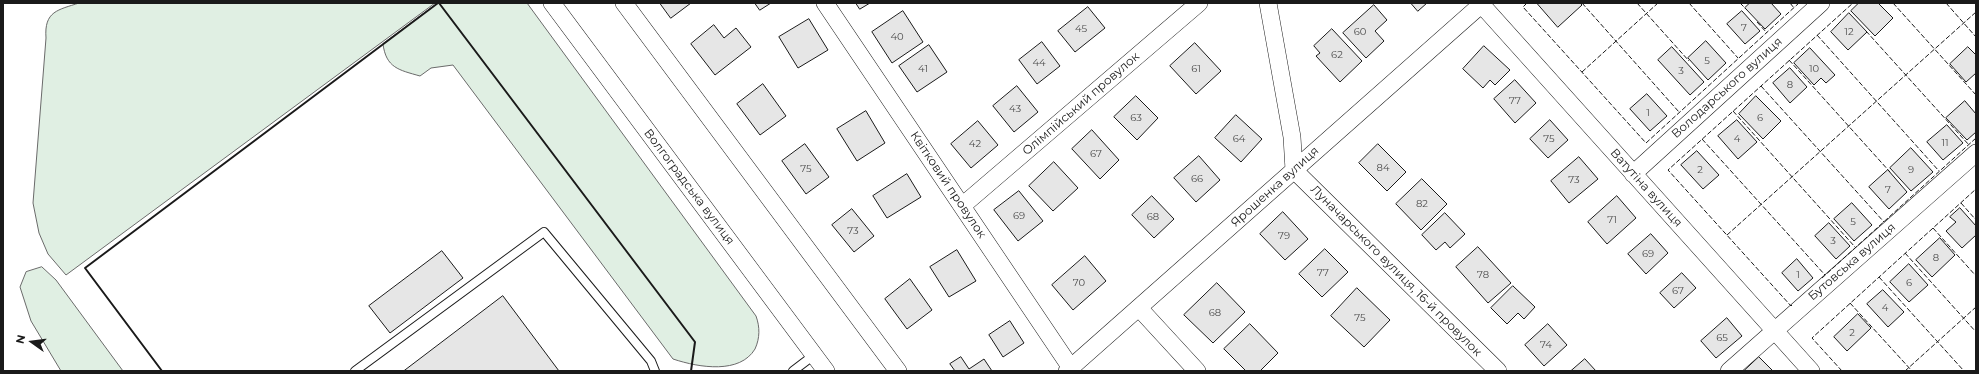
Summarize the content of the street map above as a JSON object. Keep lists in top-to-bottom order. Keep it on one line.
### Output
{"streets":{"street":["Володарського вулиця","Олімпійський провулок","Квітковий провулок","Волгоградська вулиця","Ярошенка вулиця","Ватутіна вулиця","Бутовська вулиця","Луначарського вулиця, 16-й провулок"]},"crossings":[["Володарського вулиця","Ватутіна вулиця"],["Олімпійський провулок","Квітковий провулок"],["Квітковий провулок","Ярошенка вулиця"],["Ярошенка вулиця","Ватутіна вулиця"],["Ярошенка вулиця","Луначарського вулиця, 16-й провулок"],["Ватутіна вулиця","Бутовська вулиця"]],"house_numbers":["7","45","60","12","40","62","5","44","41","61","10","3","8","77","43","1","63","6","64","75","4","11","42","67","84","75","2","9","66","73","7","82","69","68","71","5","73","79","3","69","8","77","78","1","70","6","67","4","68","75","2","65","74"],"north":"left"}
